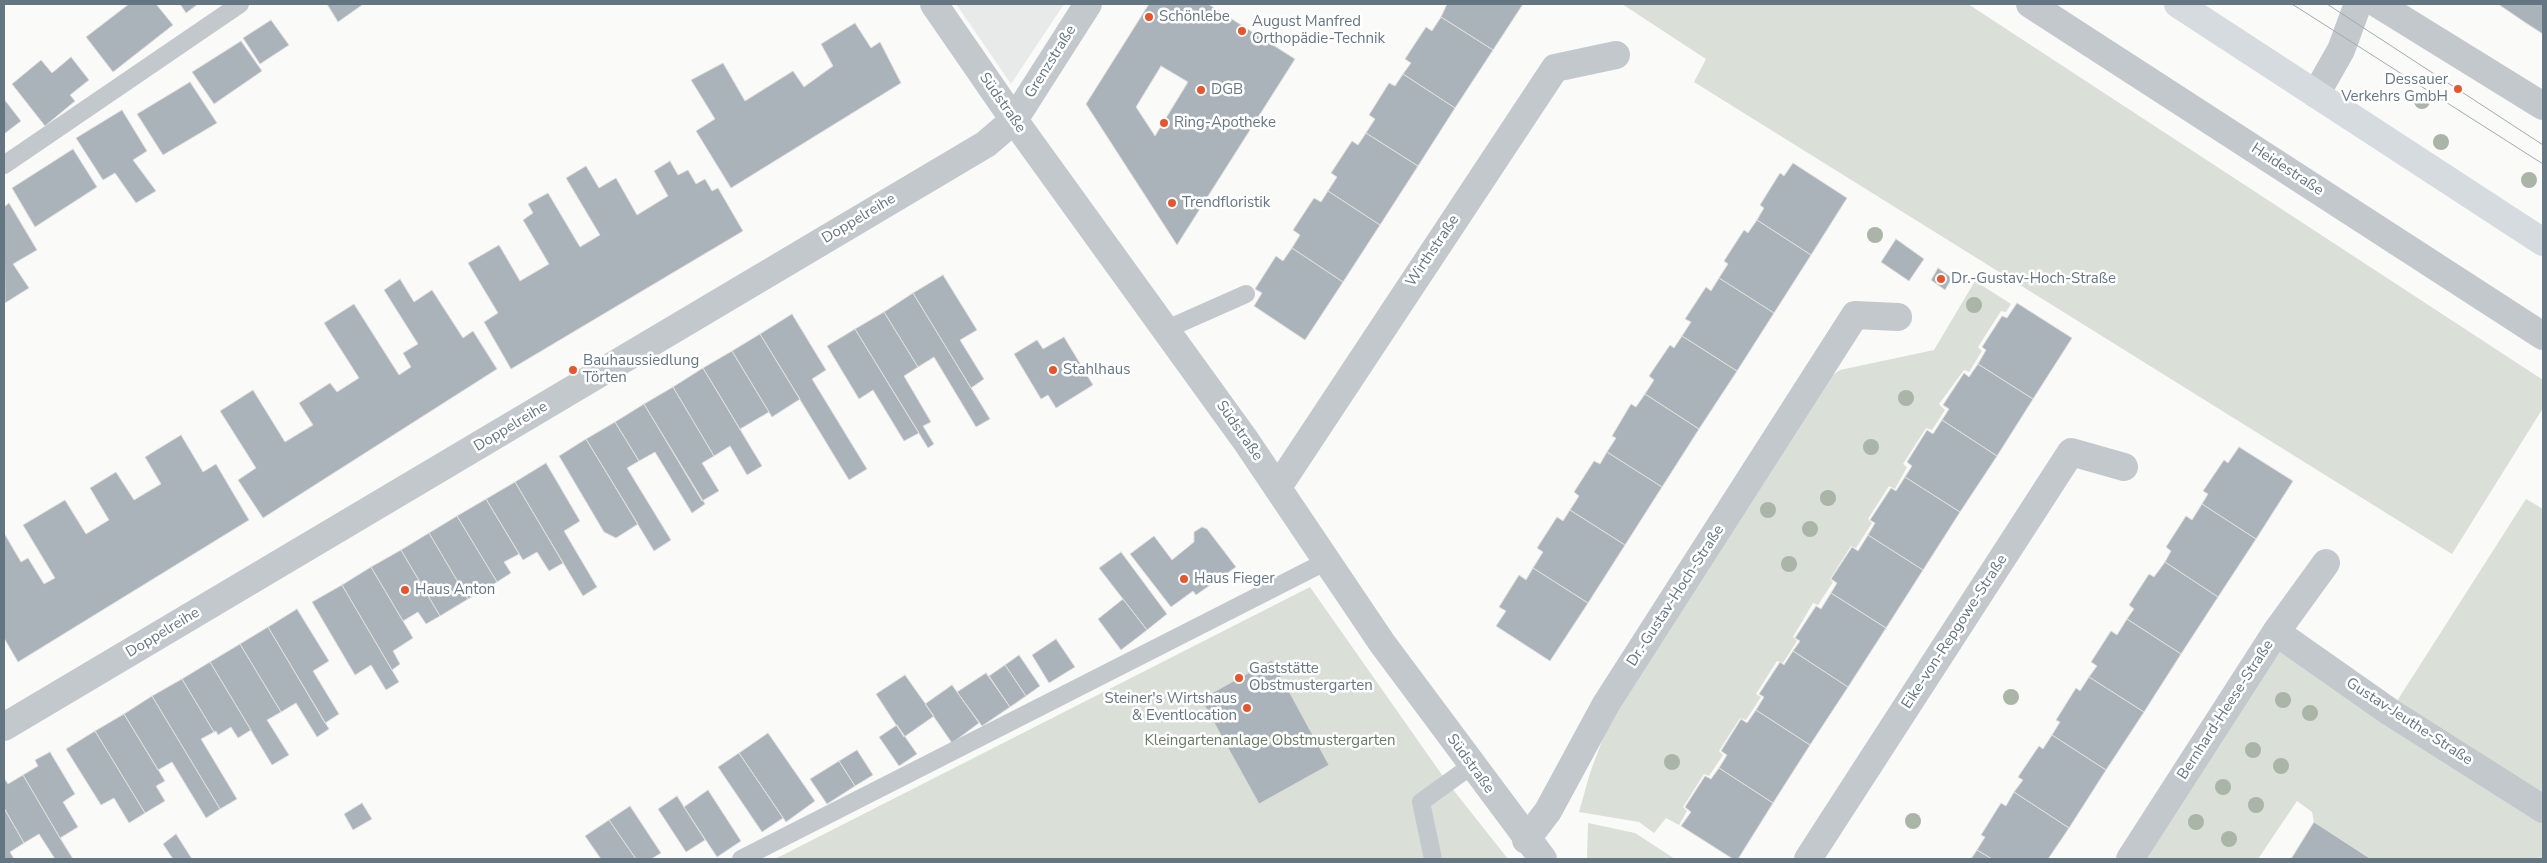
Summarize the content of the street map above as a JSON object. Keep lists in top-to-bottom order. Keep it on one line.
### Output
{"streets":{"street":["Grenzstraße","Südstraße","Heidestraße","Doppelreihe","Wirthstraße","Dr.-Gustav-Hoch-Straße","Eike-von-Repgowe-Straße","Bernhard-Heese-Straße","Gustav-Jeuthe-Straße"]},"crossings":[["Grenzstraße","Südstraße"],["Grenzstraße","Doppelreihe"],["Südstraße","Doppelreihe"],["Südstraße","Wirthstraße"],["Südstraße","Dr.-Gustav-Hoch-Straße"],["Bernhard-Heese-Straße","Gustav-Jeuthe-Straße"]],"parks":["Kleingartenanlage Obstmustergarten"],"places":["Schönlebe","August Manfred Orthopädie-Technik","Dessauer Verkehrs GmbH","DGB","Ring-Apotheke","Trendfloristik","Dr.-Gustav-Hoch-Straße","Bauhaussiedlung Törten","Stahlhaus","Haus Fieger","Haus Anton","Gaststätte Obstmustergarten","Steiner's Wirtshaus & Eventlocation"]}
